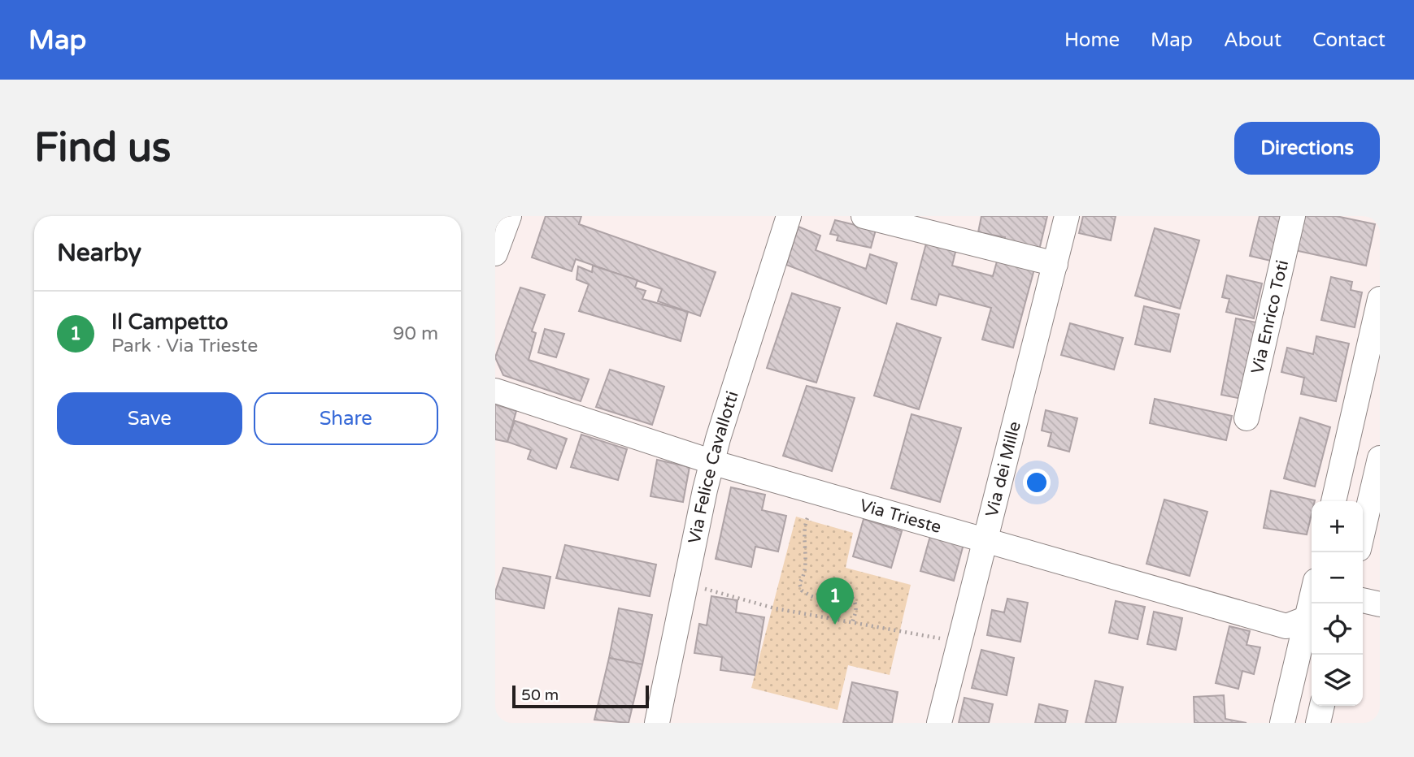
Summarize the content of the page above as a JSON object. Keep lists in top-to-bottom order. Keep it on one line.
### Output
{"streets":{"street":["Via Enrico Toti","Via Felice Cavallotti","Via dei Mille","Via Trieste"]},"crossings":[["Via Felice Cavallotti","Via Trieste"],["Via dei Mille","Via Trieste"]],"scale_bar":"50 m","page":{"header":"Map","nav":["Home","Map","About","Contact"],"buttons":["Directions",["Save","Share"]],"title":"Find us","heading":"Nearby","list":[{"mark":"1","name":"Il Campetto","note":"Park · Via Trieste","value":"90 m"}],"map_buttons":["+","−"],"pins":"1","scale":"50 m"}}
